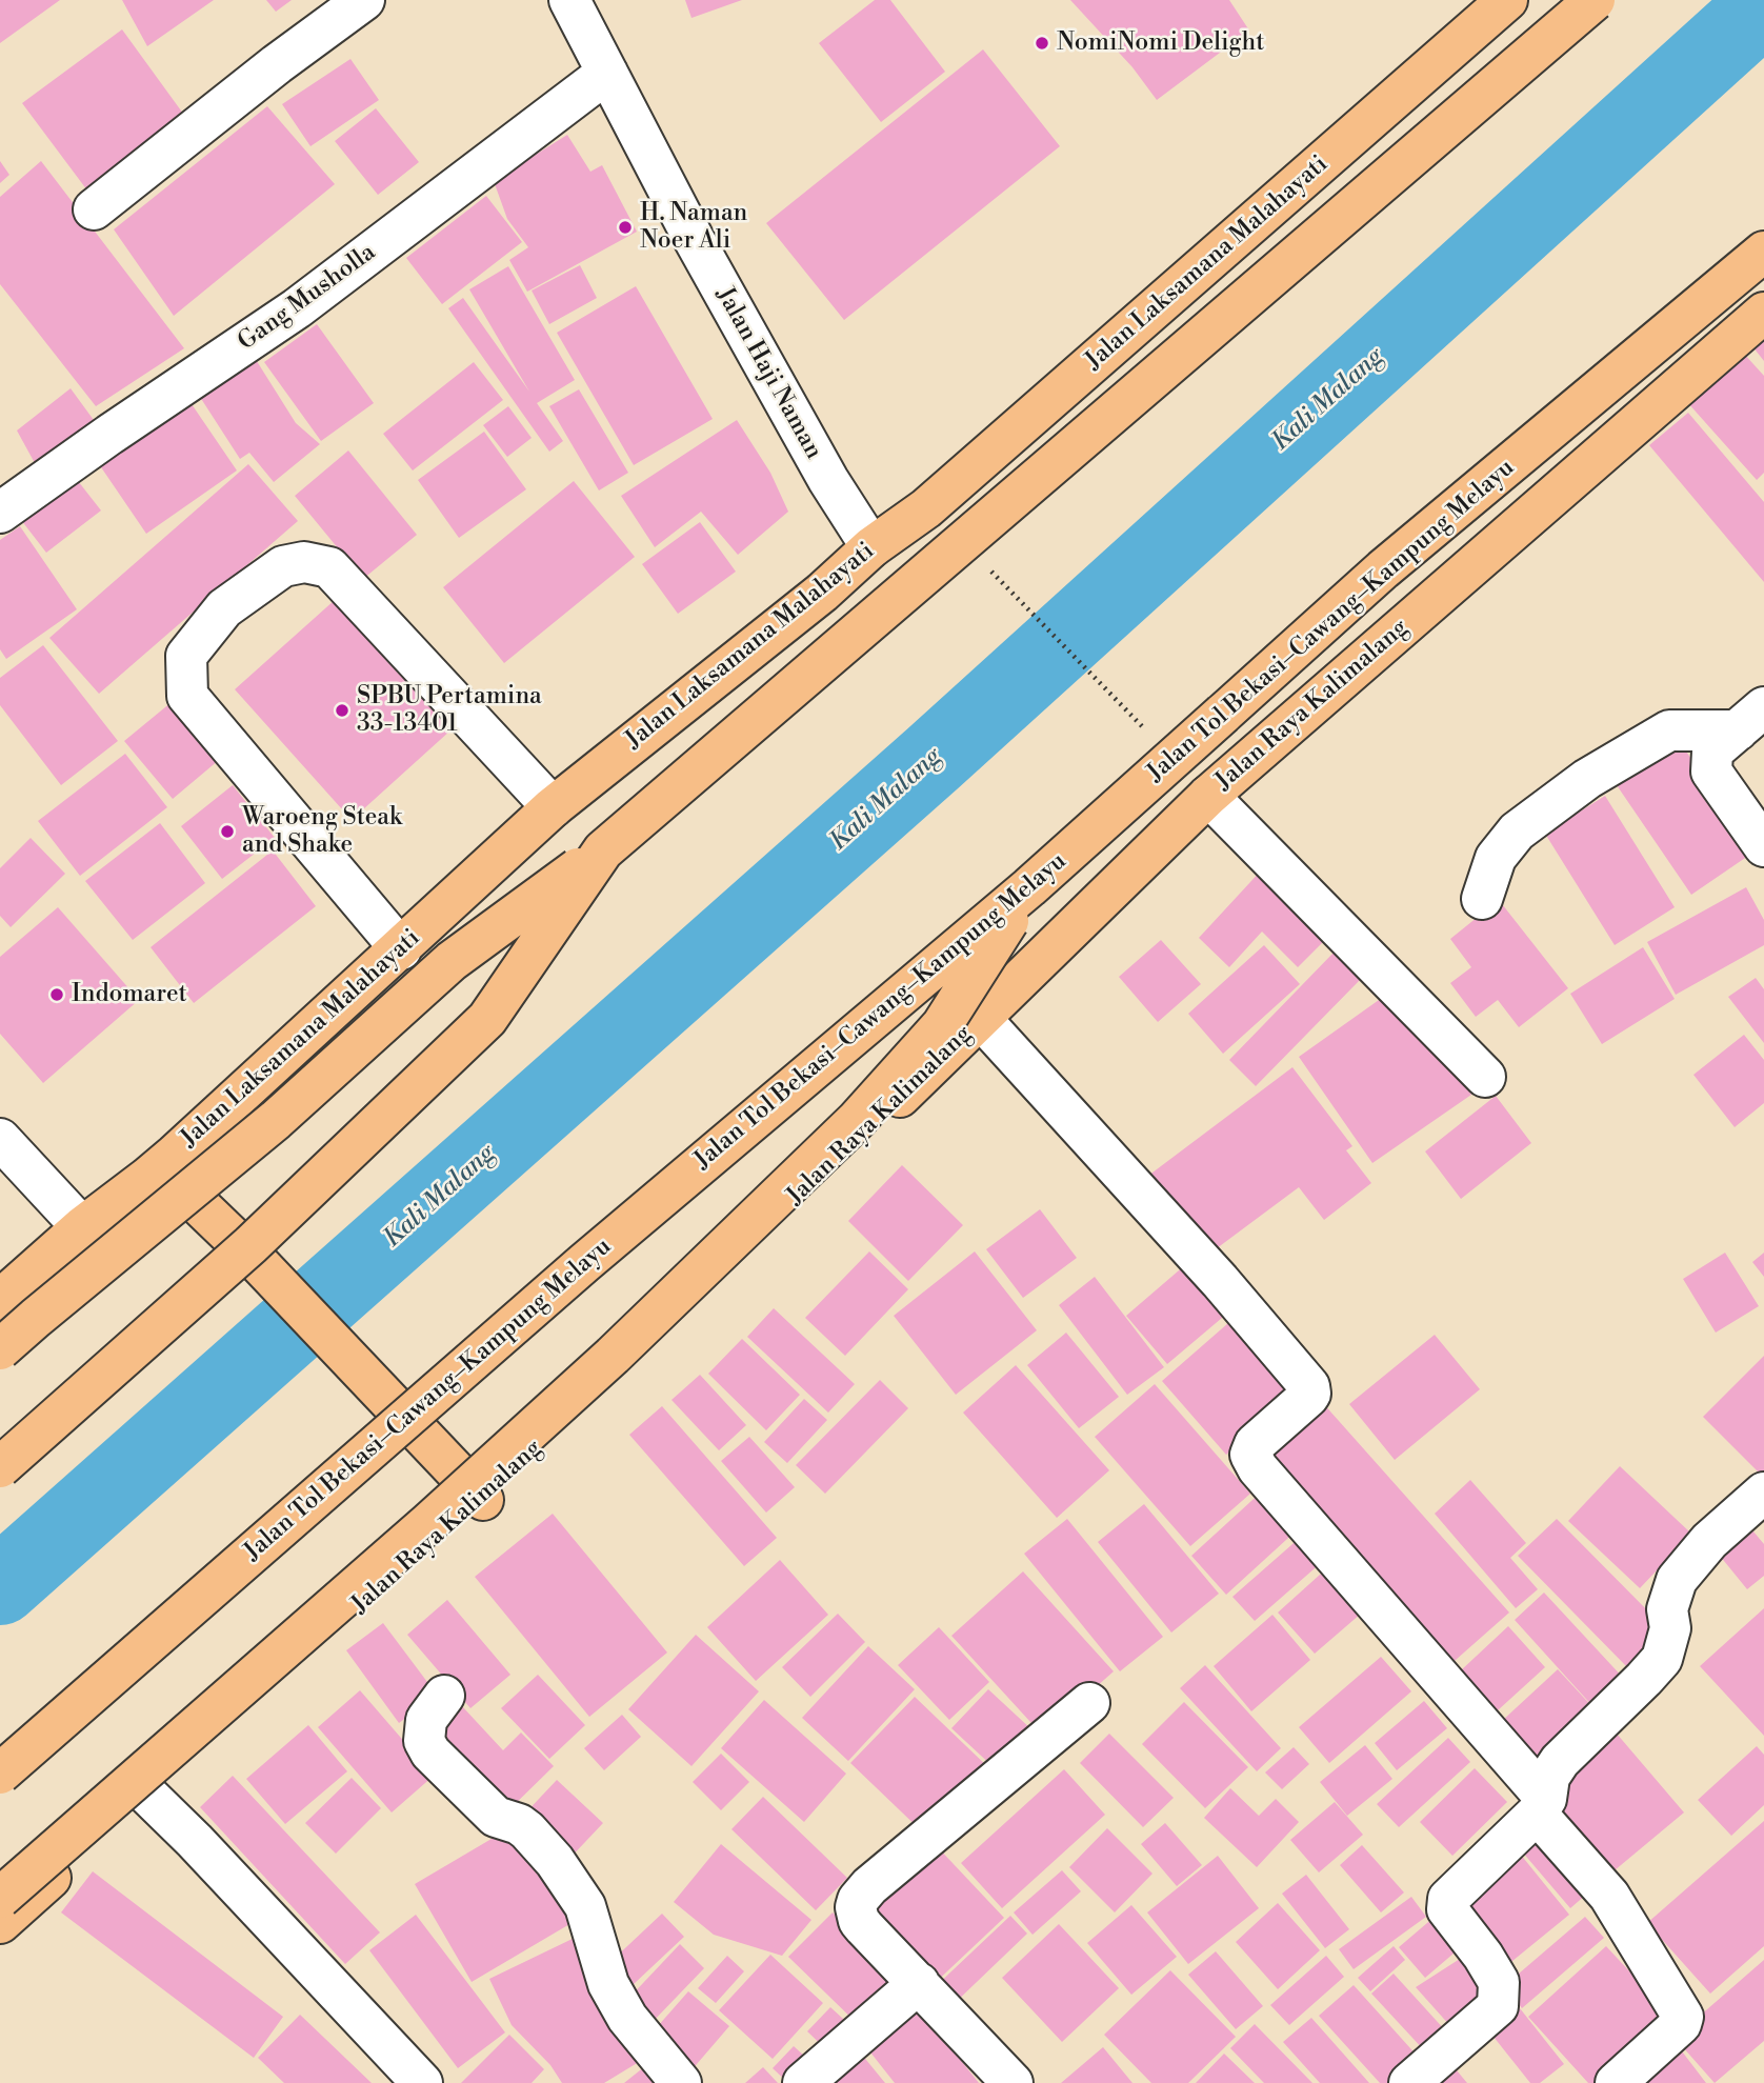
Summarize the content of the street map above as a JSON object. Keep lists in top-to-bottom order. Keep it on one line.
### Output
{"streets":{"main road":["Jalan Laksamana Malahayati","Jalan Tol Bekasi–Cawang–Kampung Melayu","Jalan Raya Kalimalang"],"street":["Gang Musholla","Jalan Haji Naman"]},"crossings":[["Jalan Laksamana Malahayati","Jalan Haji Naman"],["Gang Musholla","Jalan Haji Naman"]],"water":["Kali Malang"],"places":["NomiNomi Delight","H. Naman Noer Ali","SPBU Pertamina 33-13401","Waroeng Steak and Shake","Indomaret"]}
